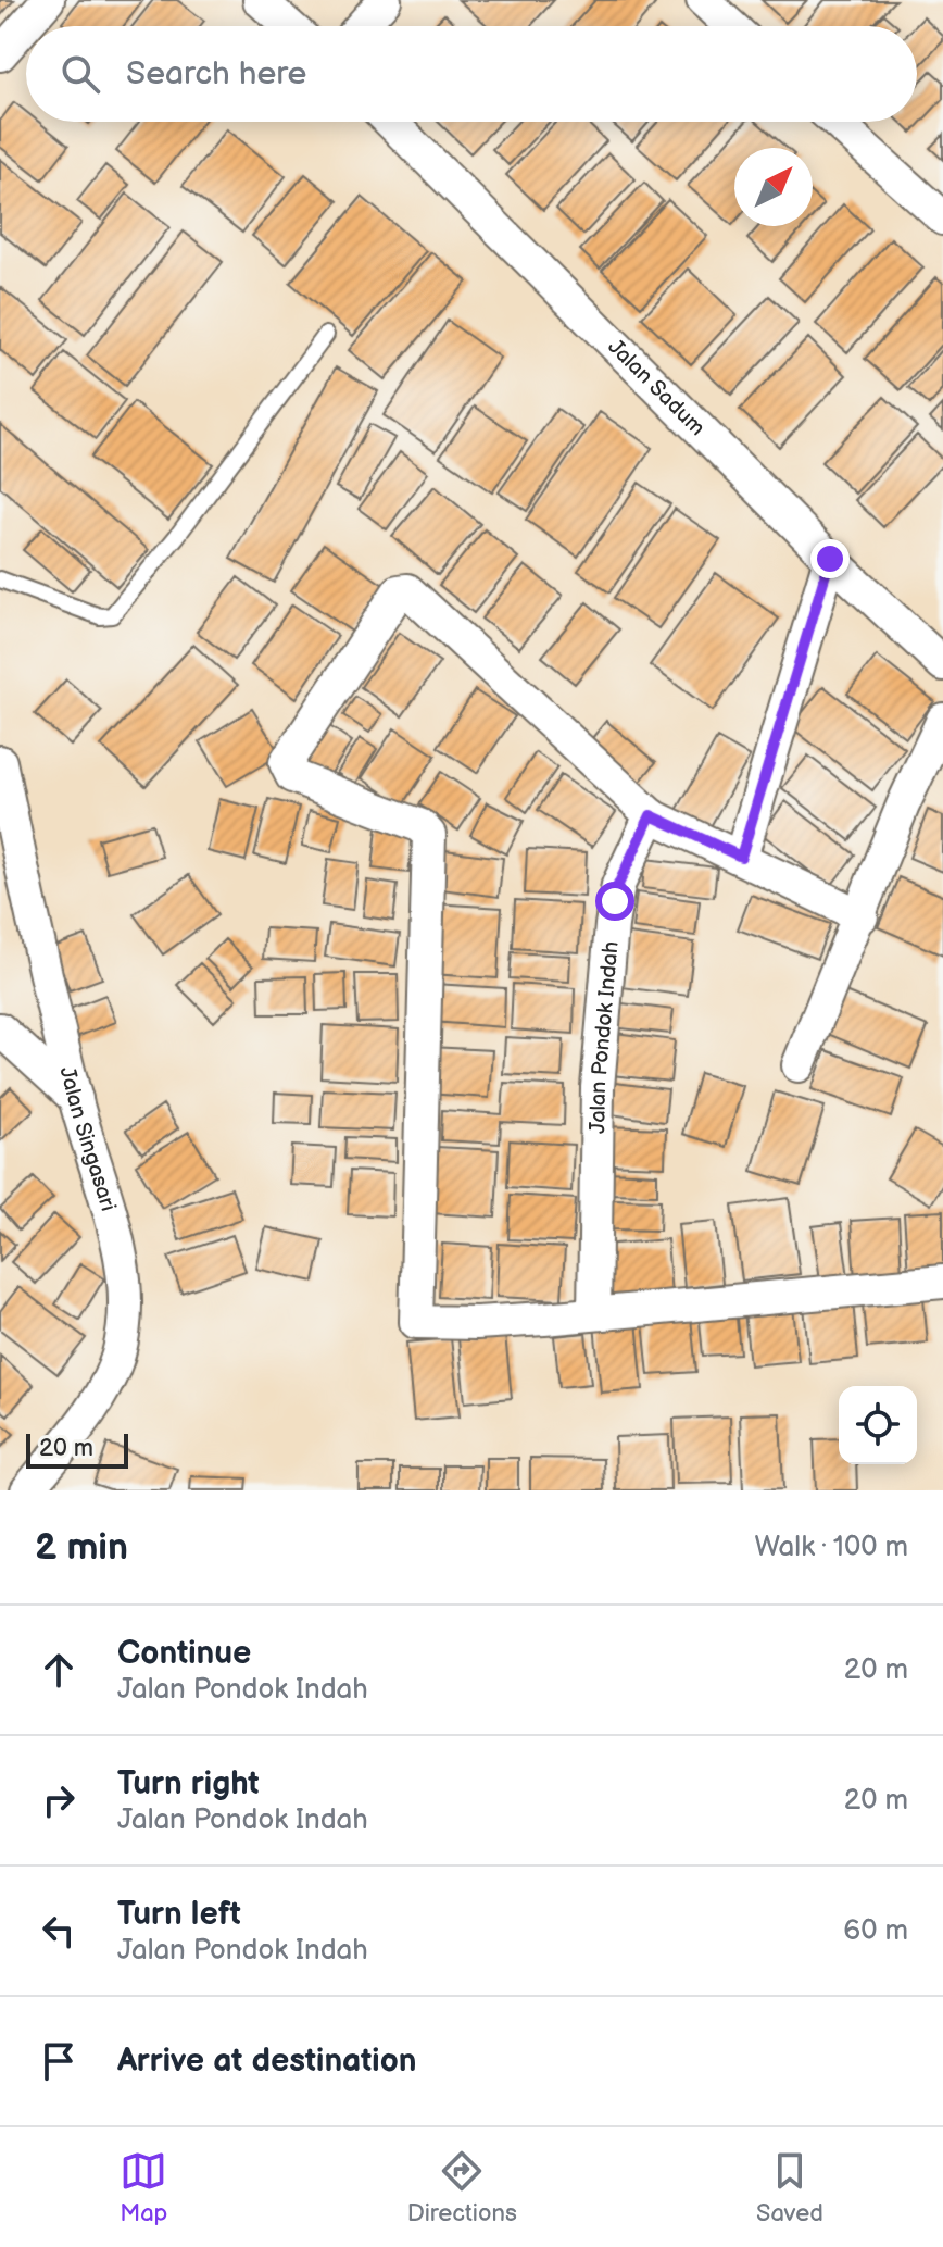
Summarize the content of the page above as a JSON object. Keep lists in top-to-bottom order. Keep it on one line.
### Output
{"streets":{"street":["Jalan Sadum","Jalan Pondok Indah","Jalan Singasari"]},"scale_bar":"20 m","north":"top right","page":{"search":"Search here","scale":"20 m","heading":["2 min","Walk · 100 m"],"list":[["Continue","Jalan Pondok Indah","20 m"],["Turn right","Jalan Pondok Indah","20 m"],["Turn left","Jalan Pondok Indah","60 m"],"Arrive at destination"],"nav":["Map","Directions","Saved"]}}
